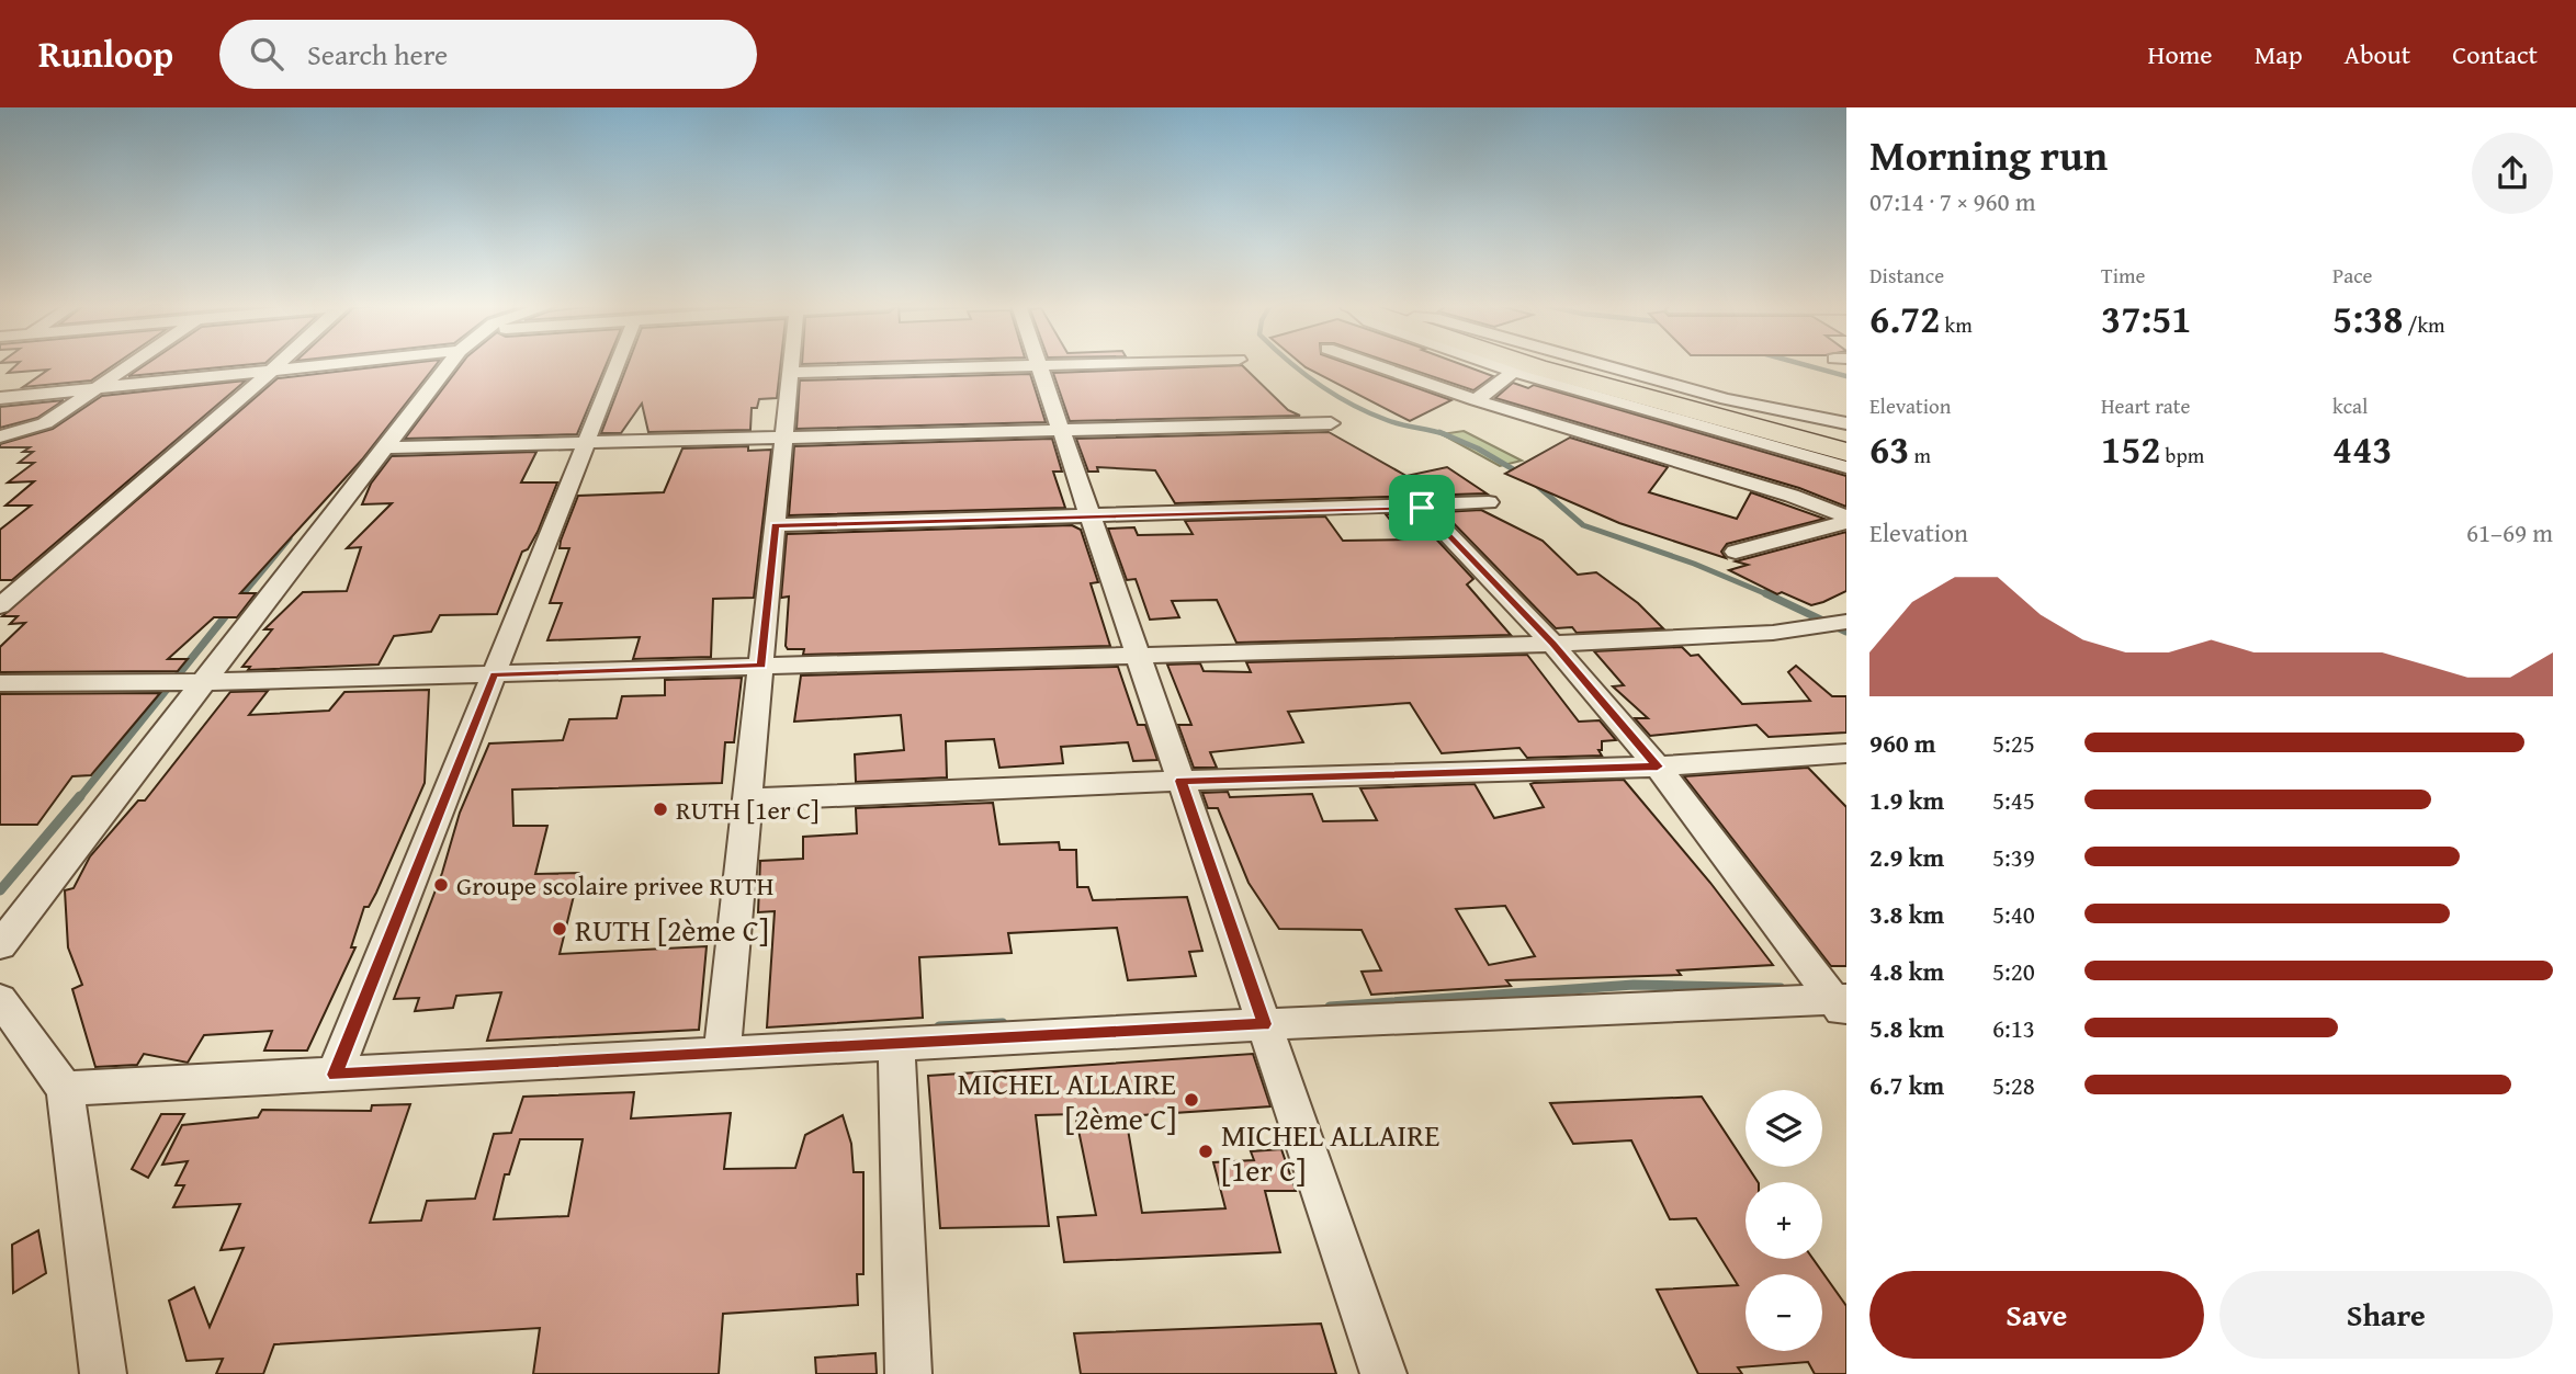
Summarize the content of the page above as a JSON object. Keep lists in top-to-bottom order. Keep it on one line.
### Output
{"places":["RUTH [1er C]","Groupe scolaire privee RUTH","RUTH [2ème C]","MICHEL ALLAIRE [2ème C]","MICHEL ALLAIRE [1er C]"],"page":{"header":"Runloop","search":"Search here","nav":["Home","Map","About","Contact"],"heading":["Morning run","07:14 · 7 × 960 m"],"stats":[["Distance","6.72 km"],["Time","37:51"],["Pace","5:38 /km"],["Elevation","63 m"],["Heart rate","152 bpm"],["kcal","443"]],"chart":["Elevation","61–69 m"],"list":[{"name":"960 m","note":"5:25"},{"name":"1.9 km","note":"5:45"},{"name":"2.9 km","note":"5:39"},{"name":"3.8 km","note":"5:40"},{"name":"4.8 km","note":"5:20"},{"name":"5.8 km","note":"6:13"},{"name":"6.7 km","note":"5:28"}],"map_buttons":["+","−"],"buttons":["Save","Share"]}}
